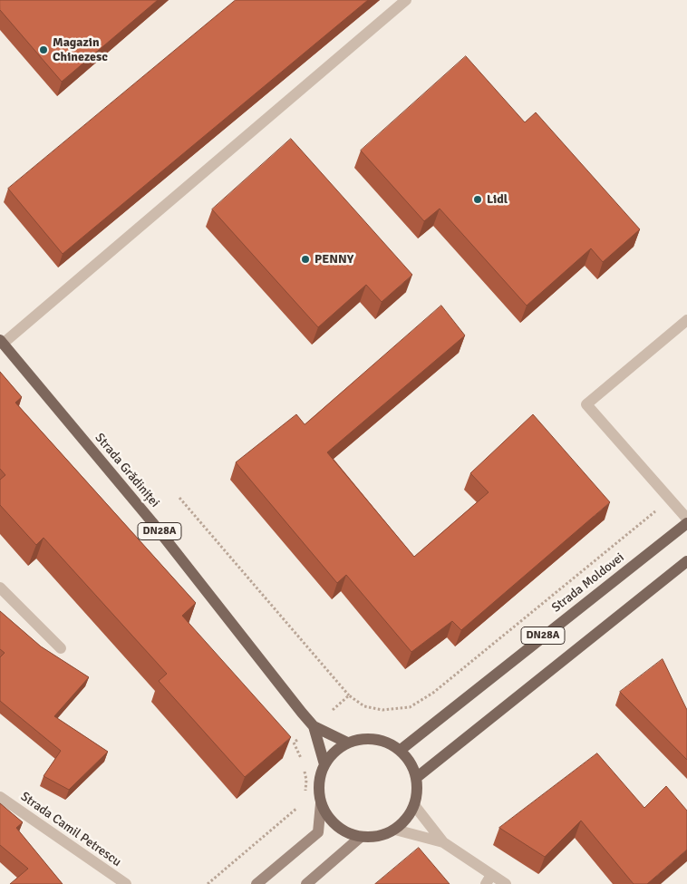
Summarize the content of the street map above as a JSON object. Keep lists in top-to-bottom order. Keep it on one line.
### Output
{"streets":{"main road":["Strada Grădiniței","DN28A","Strada Moldovei"],"street":["Strada Camil Petrescu"]},"crossings":[["Strada Grădiniței","DN28A"],["Strada Grădiniței","Strada Moldovei"],["DN28A","Strada Moldovei"]],"places":["Magazin Chinezesc","Lidl","PENNY"]}
